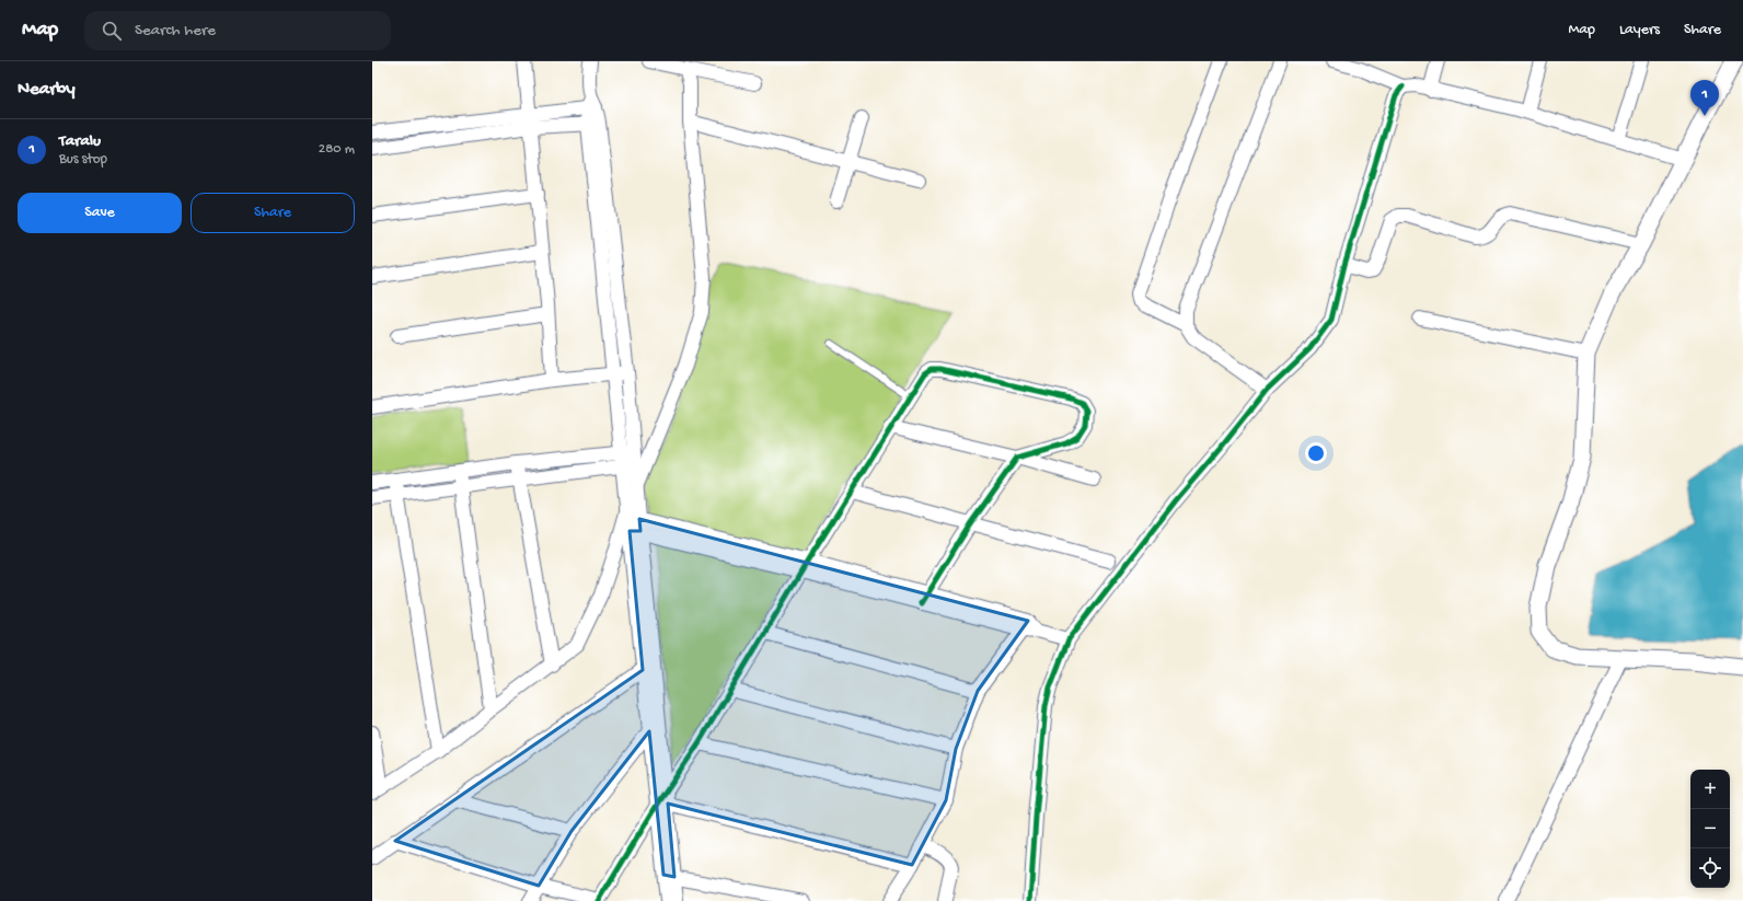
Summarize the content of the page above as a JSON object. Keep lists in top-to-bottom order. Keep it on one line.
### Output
{"page":{"header":"Map","search":"Search here","nav":["Map","Layers","Share"],"heading":"Nearby","pins":"1","list":[{"mark":"1","name":"Taralu","note":"Bus stop","value":"280 m"}],"buttons":["Save","Share"],"map_buttons":["+","−"]}}
